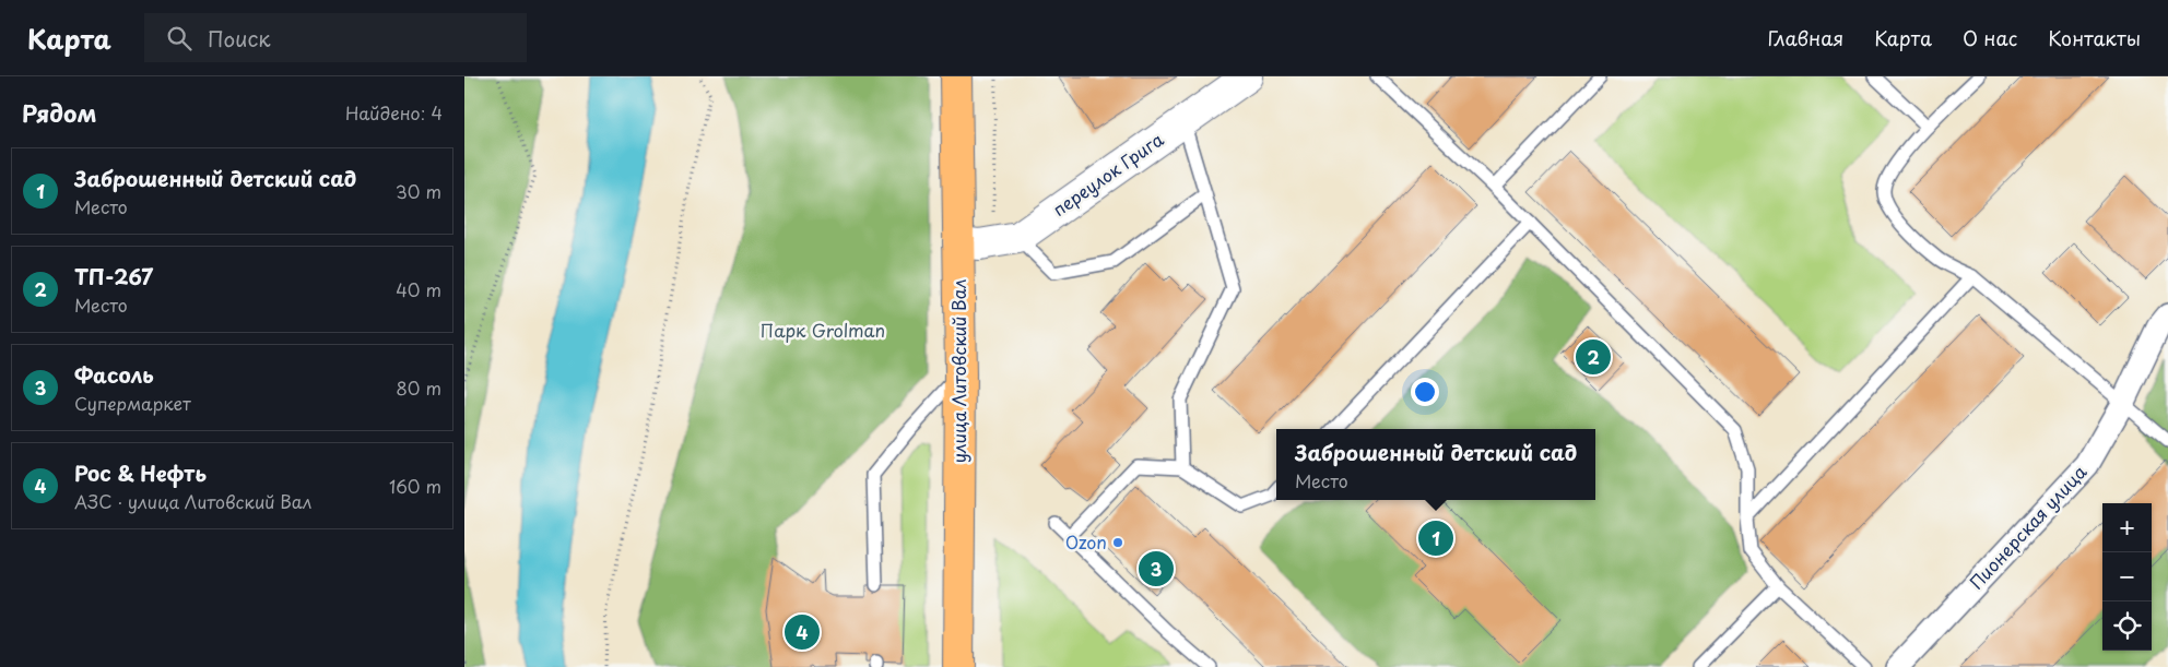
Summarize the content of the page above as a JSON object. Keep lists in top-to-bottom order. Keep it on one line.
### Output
{"streets":{"main road":["улица Литовский Вал"],"street":["переулок Грига","Пионерская улица"]},"crossings":[["переулок Грига","улица Литовский Вал"]],"parks":["Парк Grolman"],"places":["Ozon"],"page":{"header":"Карта","search":"Поиск","nav":["Главная","Карта","О нас","Контакты"],"heading":["Рядом","Найдено: 4"],"list":[{"mark":"1","name":"Заброшенный детский сад","note":"Место","value":"30 m"},{"mark":"2","name":"ТП-267","note":"Место","value":"40 m"},{"mark":"3","name":"Фасоль","note":"Супермаркет","value":"80 m"},{"mark":"4","name":"Рос & Нефть","note":"АЗС · улица Литовский Вал","value":"160 m"}],"pins":["2","1","3","4"],"popup":["Заброшенный детский сад","Место"],"map_buttons":["+","−"]}}
